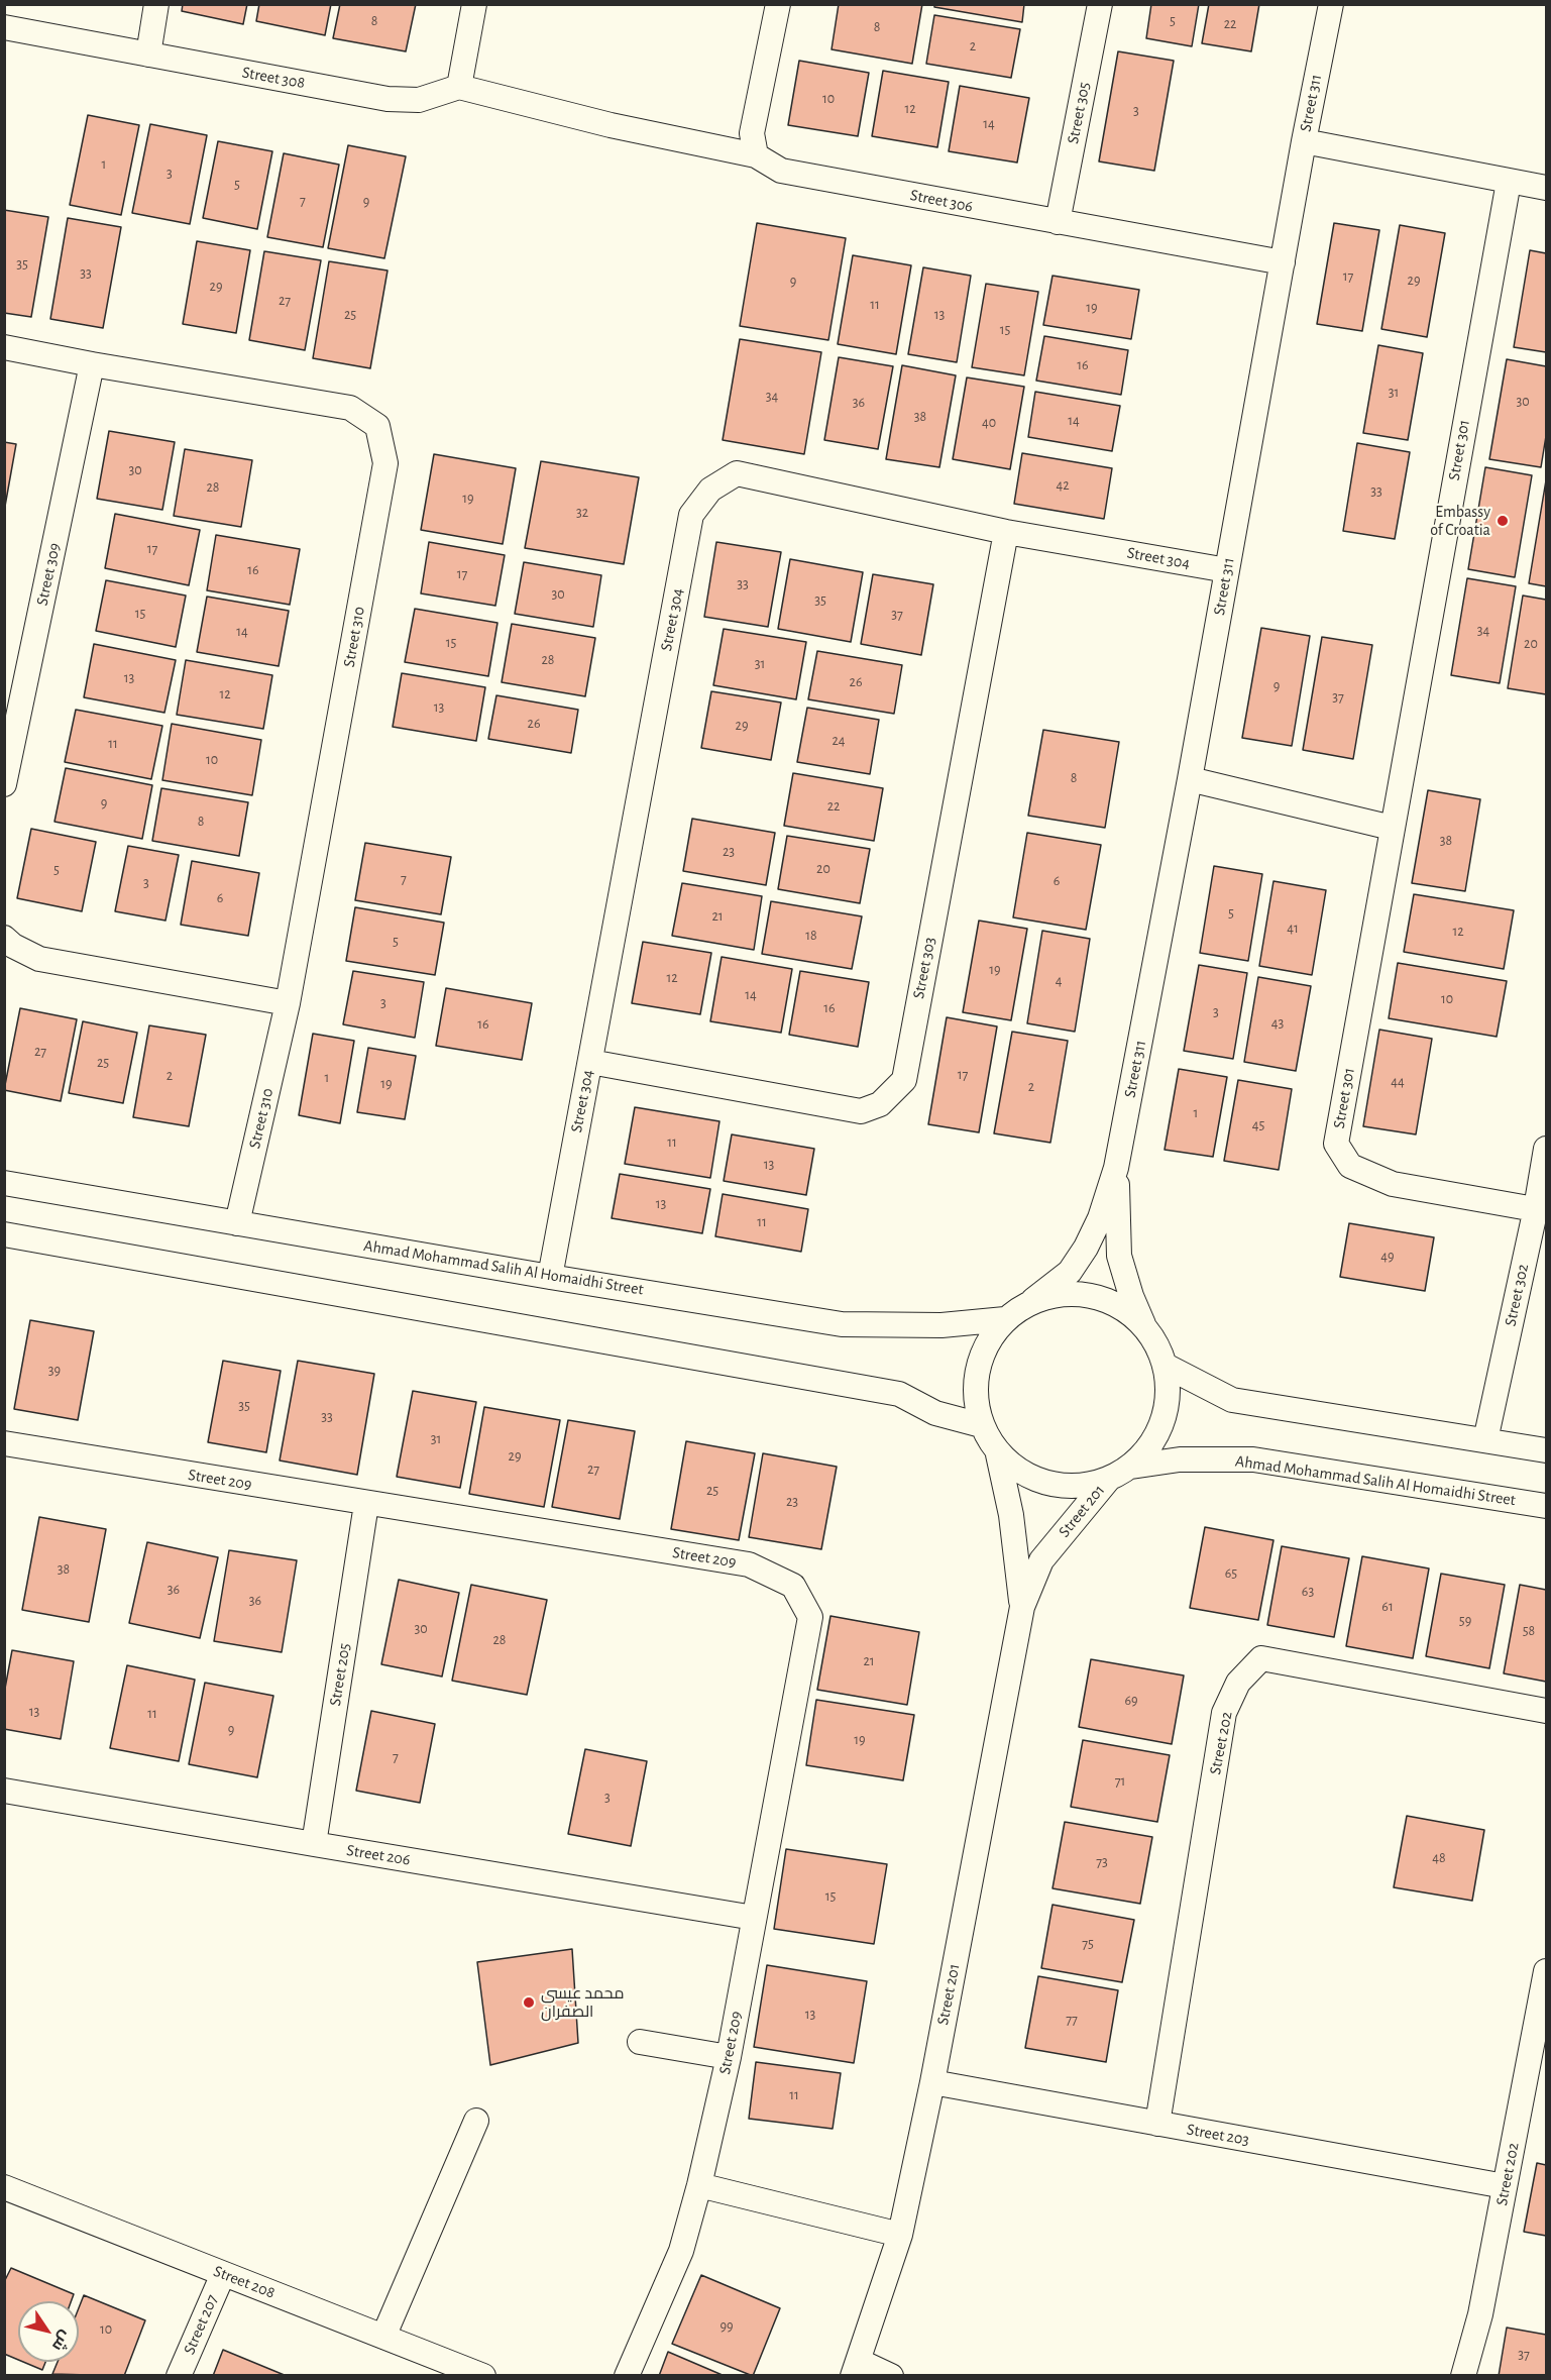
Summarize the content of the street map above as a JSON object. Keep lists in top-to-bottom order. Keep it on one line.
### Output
{"streets":{"street":["Street 308","Street 311","Street 305","Street 306","Street 301","Street 304","Street 309","Street 310","Street 303","Ahmad Mohammad Salih Al Homaidhi Street","Street 302","Street 209","Street 201","Street 205","Street 202","Street 206","Street 203","Street 208","Street 207"]},"crossings":[["Street 308","Street 306"],["Street 311","Street 306"],["Street 311","Street 304"],["Street 311","Ahmad Mohammad Salih Al Homaidhi Street"],["Street 311","Street 201"],["Street 305","Street 306"],["Street 301","Street 302"],["Street 304","Street 303"],["Street 304","Ahmad Mohammad Salih Al Homaidhi Street"],["Street 309","Street 310"],["Street 310","Ahmad Mohammad Salih Al Homaidhi Street"],["Ahmad Mohammad Salih Al Homaidhi Street","Street 201"],["Street 209","Street 205"],["Street 209","Street 206"],["Street 201","Street 203"],["Street 205","Street 206"],["Street 202","Street 203"],["Street 208","Street 207"]],"places":["Embassy of Croatia","محمد عيسى الصفران"],"house_numbers":["8","5","22","8","2","10","12","3","14","1","3","5","7","9","35","33","17","29","9","29","27","11","19","25","13","15","16","31","34","30","36","38","14","40","30","42","28","33","19","32","17","16","17","33","30","35","15","37","34","14","15","20","28","31","13","26","9","12","37","13","26","29","24","11","10","8","9","22","8","38","23","20","5","7","6","3","6","5","21","41","12","18","5","19","12","4","14","10","3","16","3","43","16","27","25","17","2","1","44","19","2","1","45","11","13","13","11","49","39","35","33","31","29","27","25","23","38","65","36","63","36","61","59","30","58","28","21","69","13","11","9","19","7","71","3","48","73","15","75","13","77","11","99","10","37"],"north":"bottom right"}
